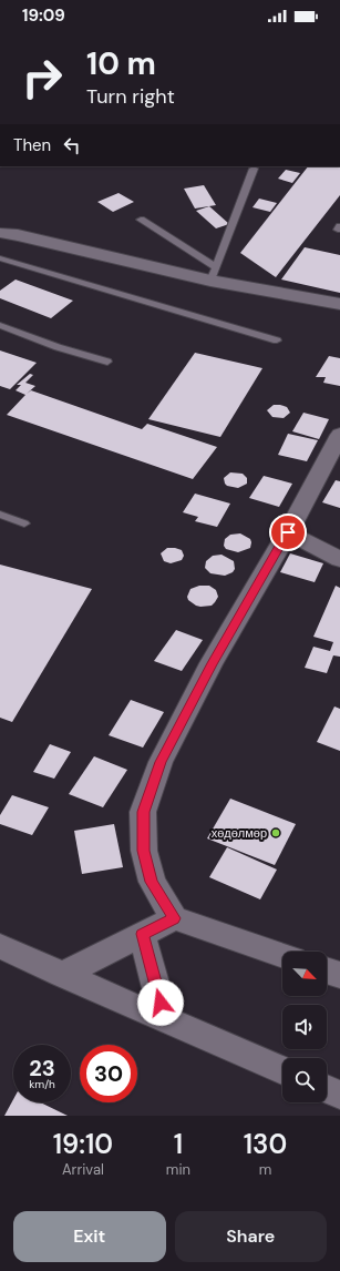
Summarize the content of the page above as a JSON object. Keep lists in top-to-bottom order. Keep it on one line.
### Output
{"places":["хөдөлмөр"],"north":"bottom right","page":{"status":"19:09","turn":["10 m","Turn right"],"then":"Then","speed":"23 km/h","limit":"30","eta":["19:10","Arrival","1","min","130","m"],"buttons":["Exit","Share"]}}
